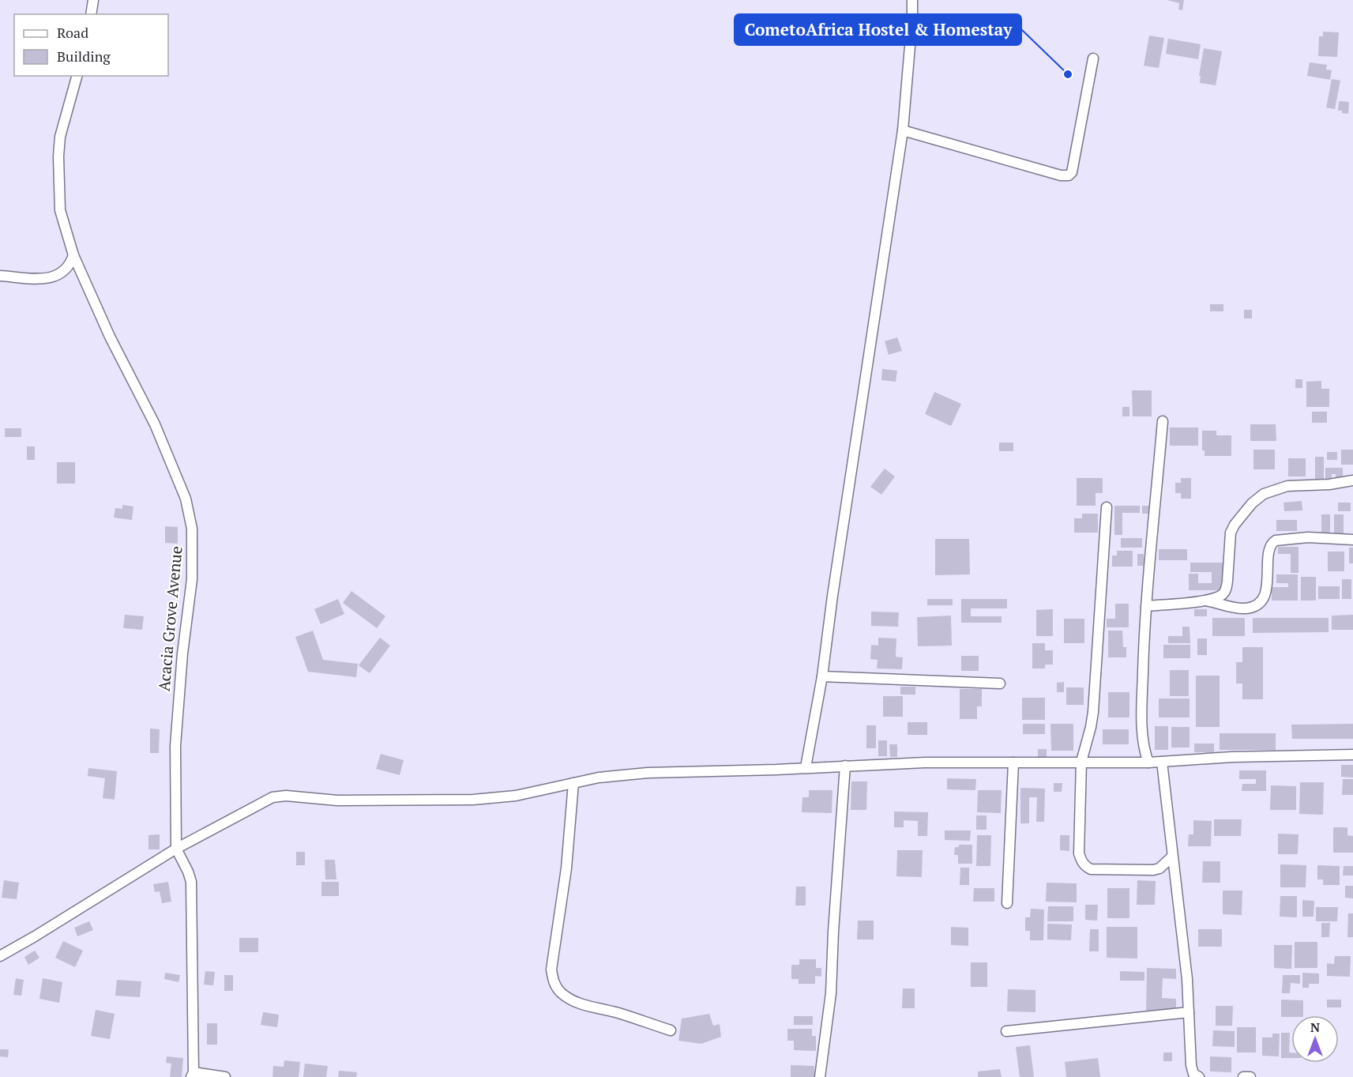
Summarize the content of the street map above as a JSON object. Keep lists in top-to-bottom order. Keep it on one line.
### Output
{"streets":{"street":["Acacia Grove Avenue"]},"places":["CometoAfrica Hostel & Homestay"],"legend":["Road","Building"],"north":"top"}
